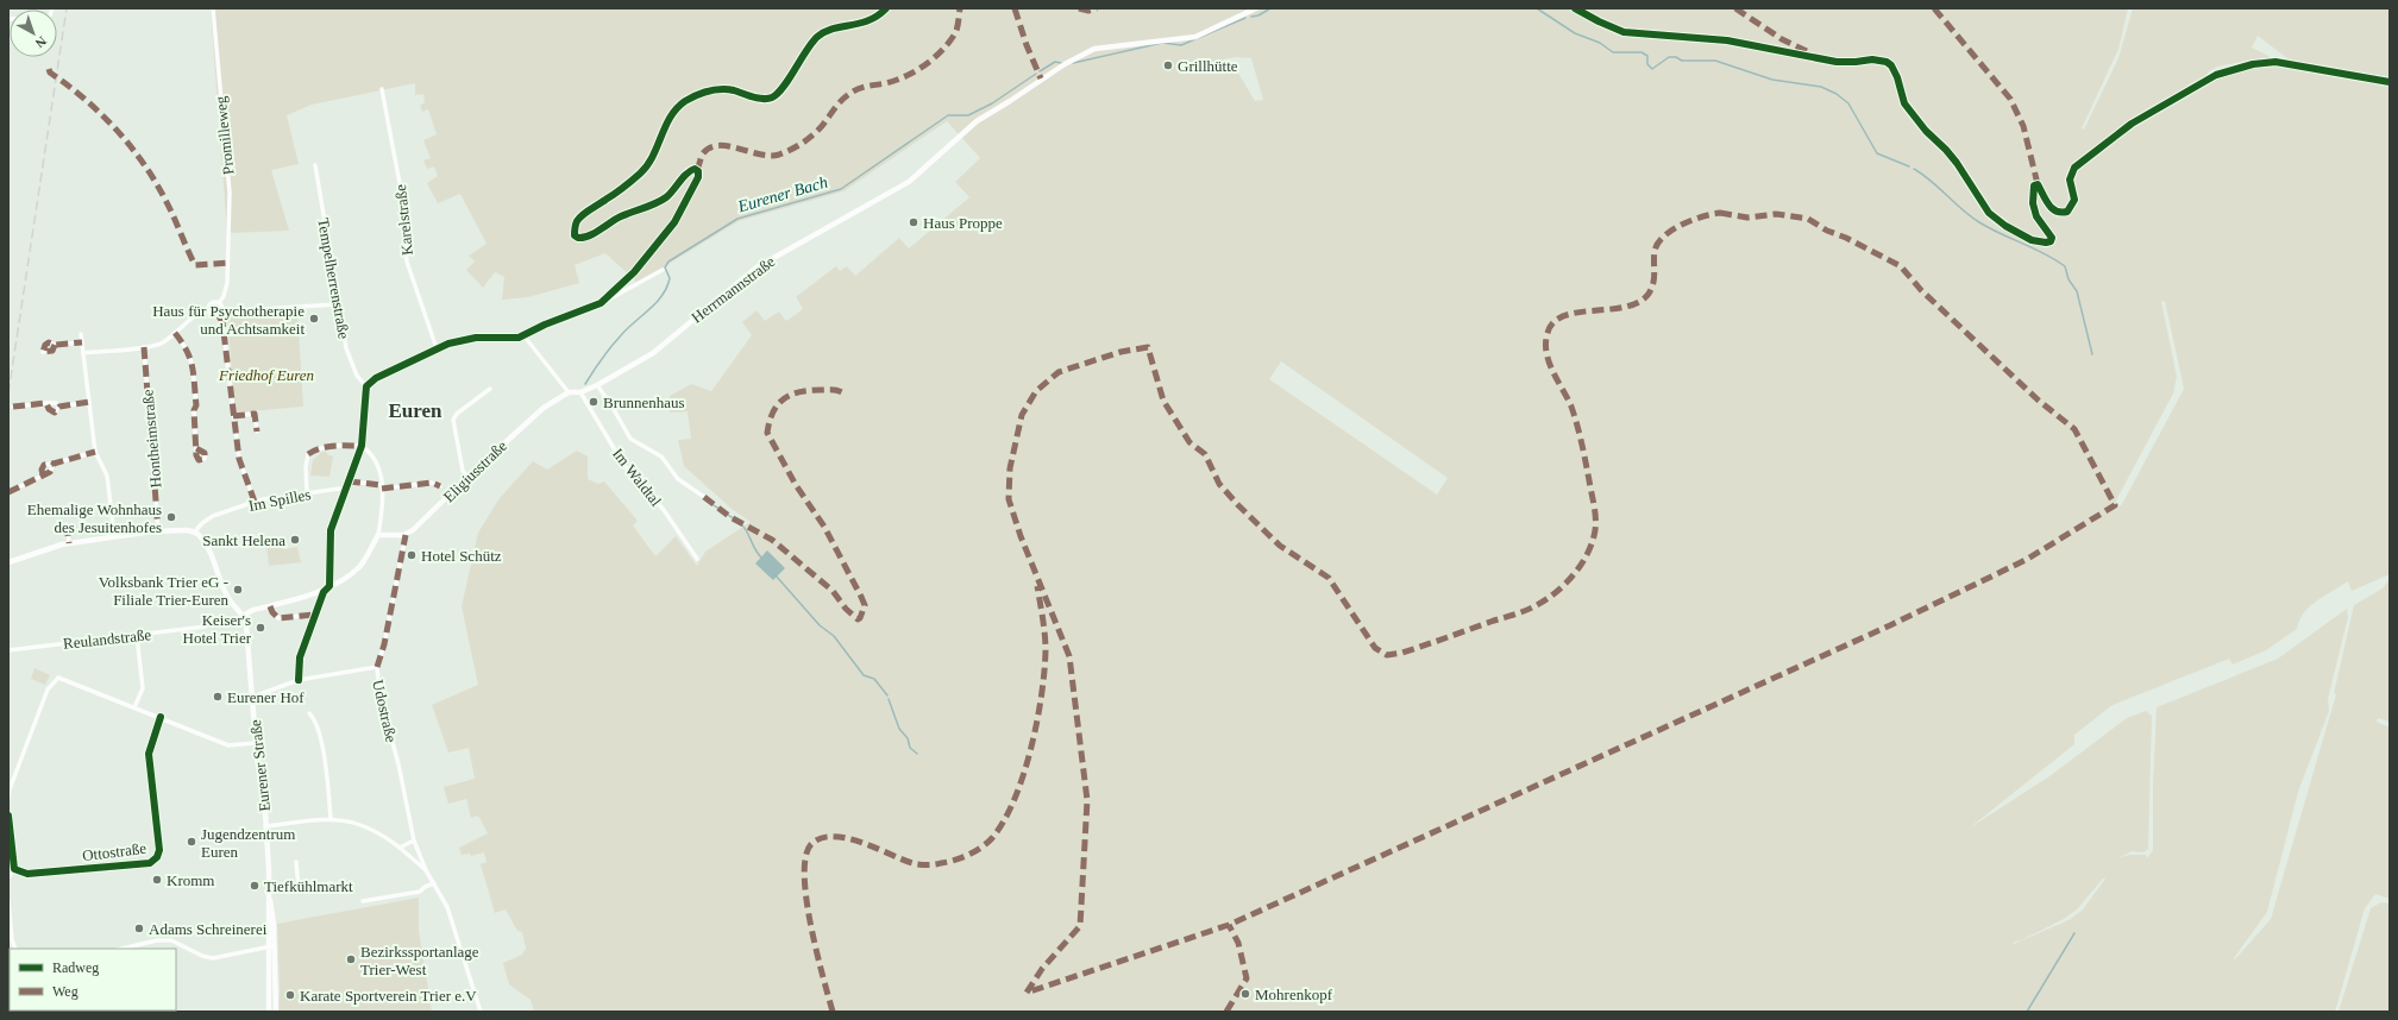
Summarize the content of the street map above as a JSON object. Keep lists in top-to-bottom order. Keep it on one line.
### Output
{"streets":{"street":["Promilleweg","Karelstraße","Tempelherrenstraße","Herrmannstraße","Hontheimstraße","Eligiusstraße","Im Waldtal","Im Spilles","Reulandstraße","Udostraße","Eurener Straße","Ottostraße"]},"crossings":[["Herrmannstraße","Eligiusstraße"],["Herrmannstraße","Im Waldtal"],["Eligiusstraße","Udostraße"],["Im Spilles","Eurener Straße"]],"districts":["Euren"],"water":["Eurener Bach"],"parks":["Friedhof Euren"],"places":["Grillhütte","Haus Proppe","Haus für Psychotherapie und Achtsamkeit","Brunnenhaus","Ehemalige Wohnhaus des Jesuitenhofes","Sankt Helena","Hotel Schütz","Volksbank Trier eG - Filiale Trier-Euren","Keiser's Hotel Trier","Eurener Hof","Jugendzentrum Euren","Kromm","Tiefkühlmarkt","Adams Schreinerei","Bezirkssportanlage Trier-West","Mohrenkopf","Karate Sportverein Trier e.V"],"legend":["Radweg","Weg"],"north":"bottom right"}
